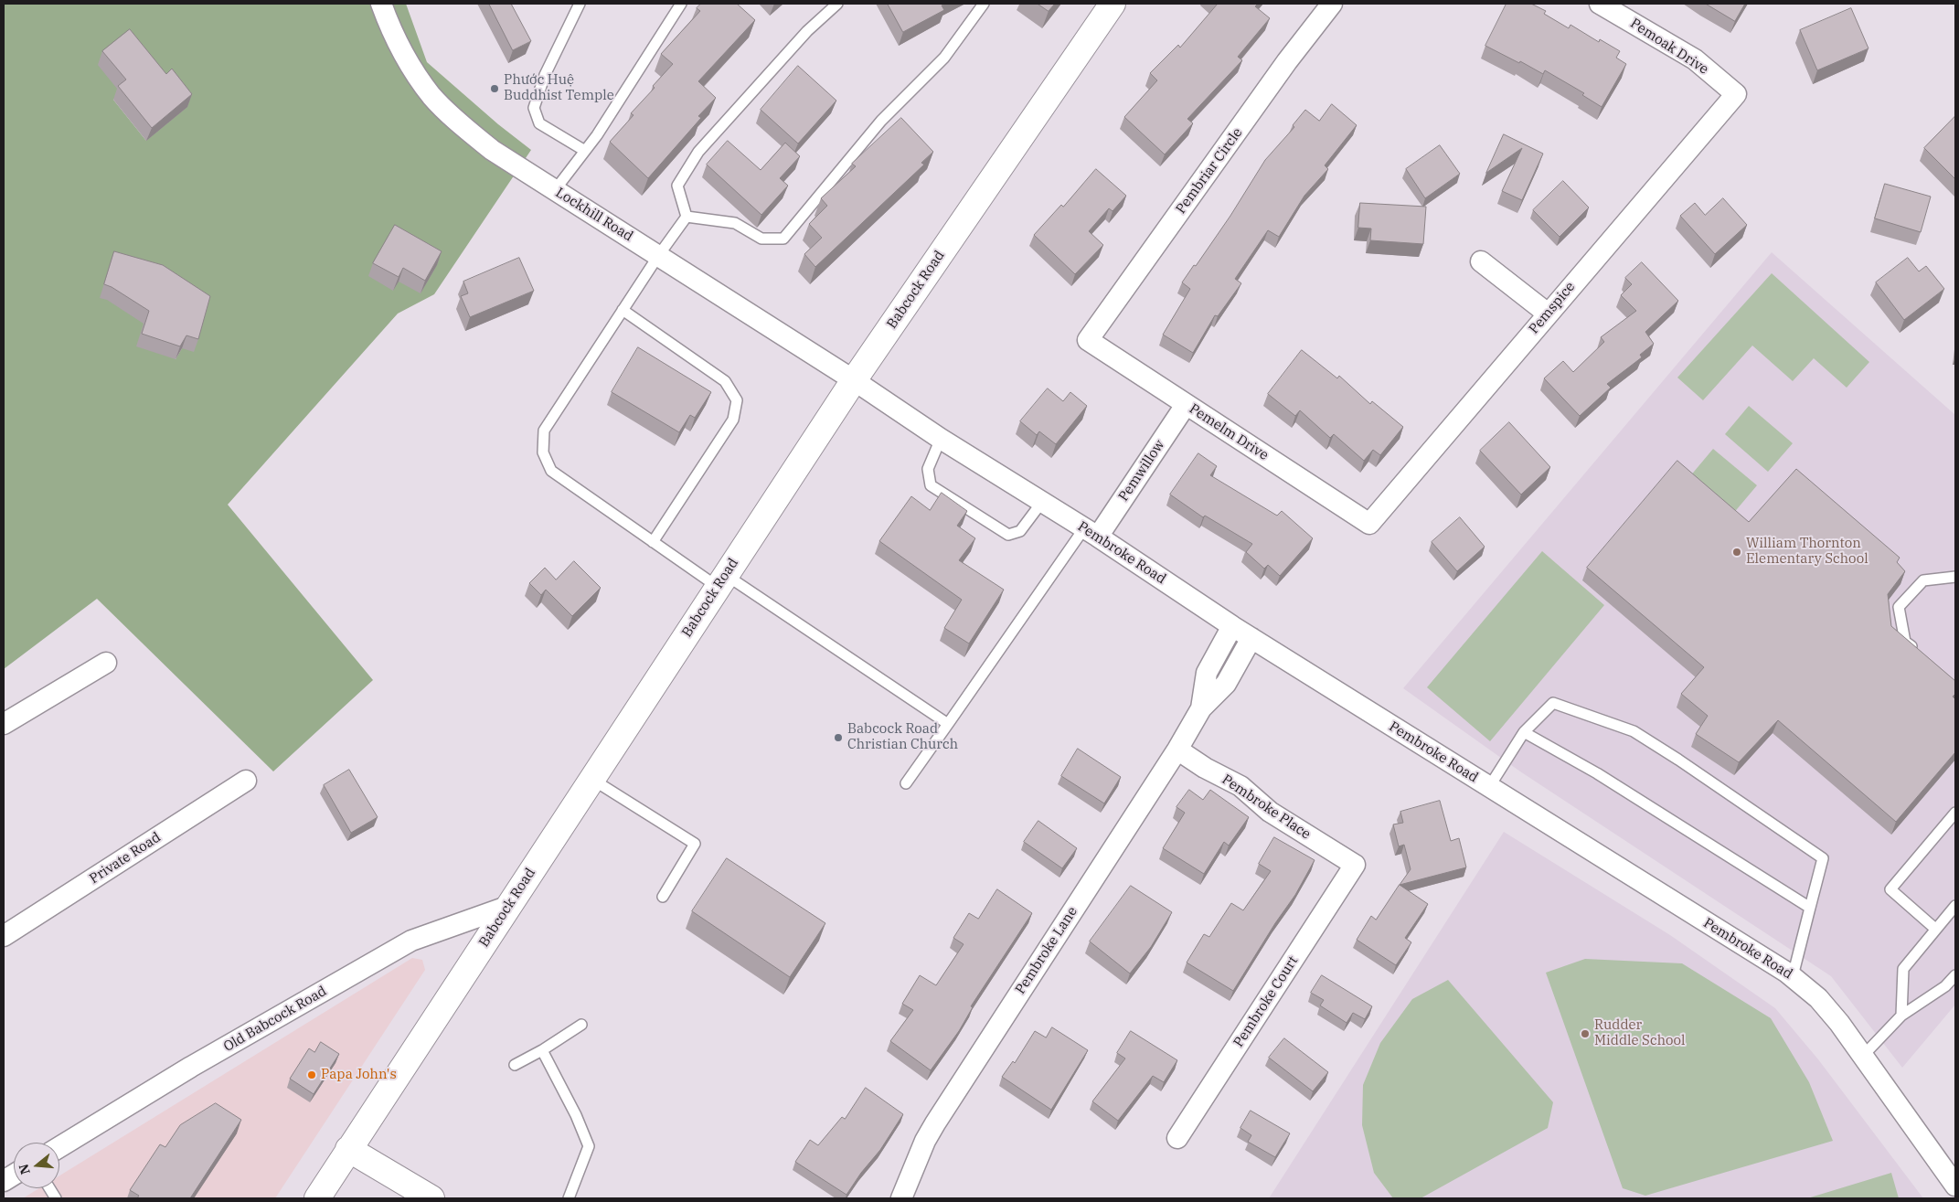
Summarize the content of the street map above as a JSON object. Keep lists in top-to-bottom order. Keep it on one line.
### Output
{"streets":{"main road":["Babcock Road"],"street":["Pemoak Drive","Pembriar Circle","Lockhill Road","Pemspice","Pemelm Drive","Pemwillow","Pembroke Road","Pembroke Place","Private Road","Pembroke Lane","Pembroke Court","Old Babcock Road"]},"crossings":[["Pemoak Drive","Pemspice"],["Pembriar Circle","Pemelm Drive"],["Lockhill Road","Babcock Road"],["Lockhill Road","Pembroke Road"],["Babcock Road","Pembroke Road"],["Babcock Road","Old Babcock Road"],["Pemspice","Pemelm Drive"],["Pemelm Drive","Pemwillow"],["Pemwillow","Pembroke Road"],["Pembroke Road","Pembroke Lane"],["Pembroke Place","Pembroke Lane"],["Pembroke Place","Pembroke Court"]],"places":["Phước Huệ Buddhist Temple","William Thornton Elementary School","Babcock Road Christian Church","Rudder Middle School","Papa John's"],"north":"left"}
